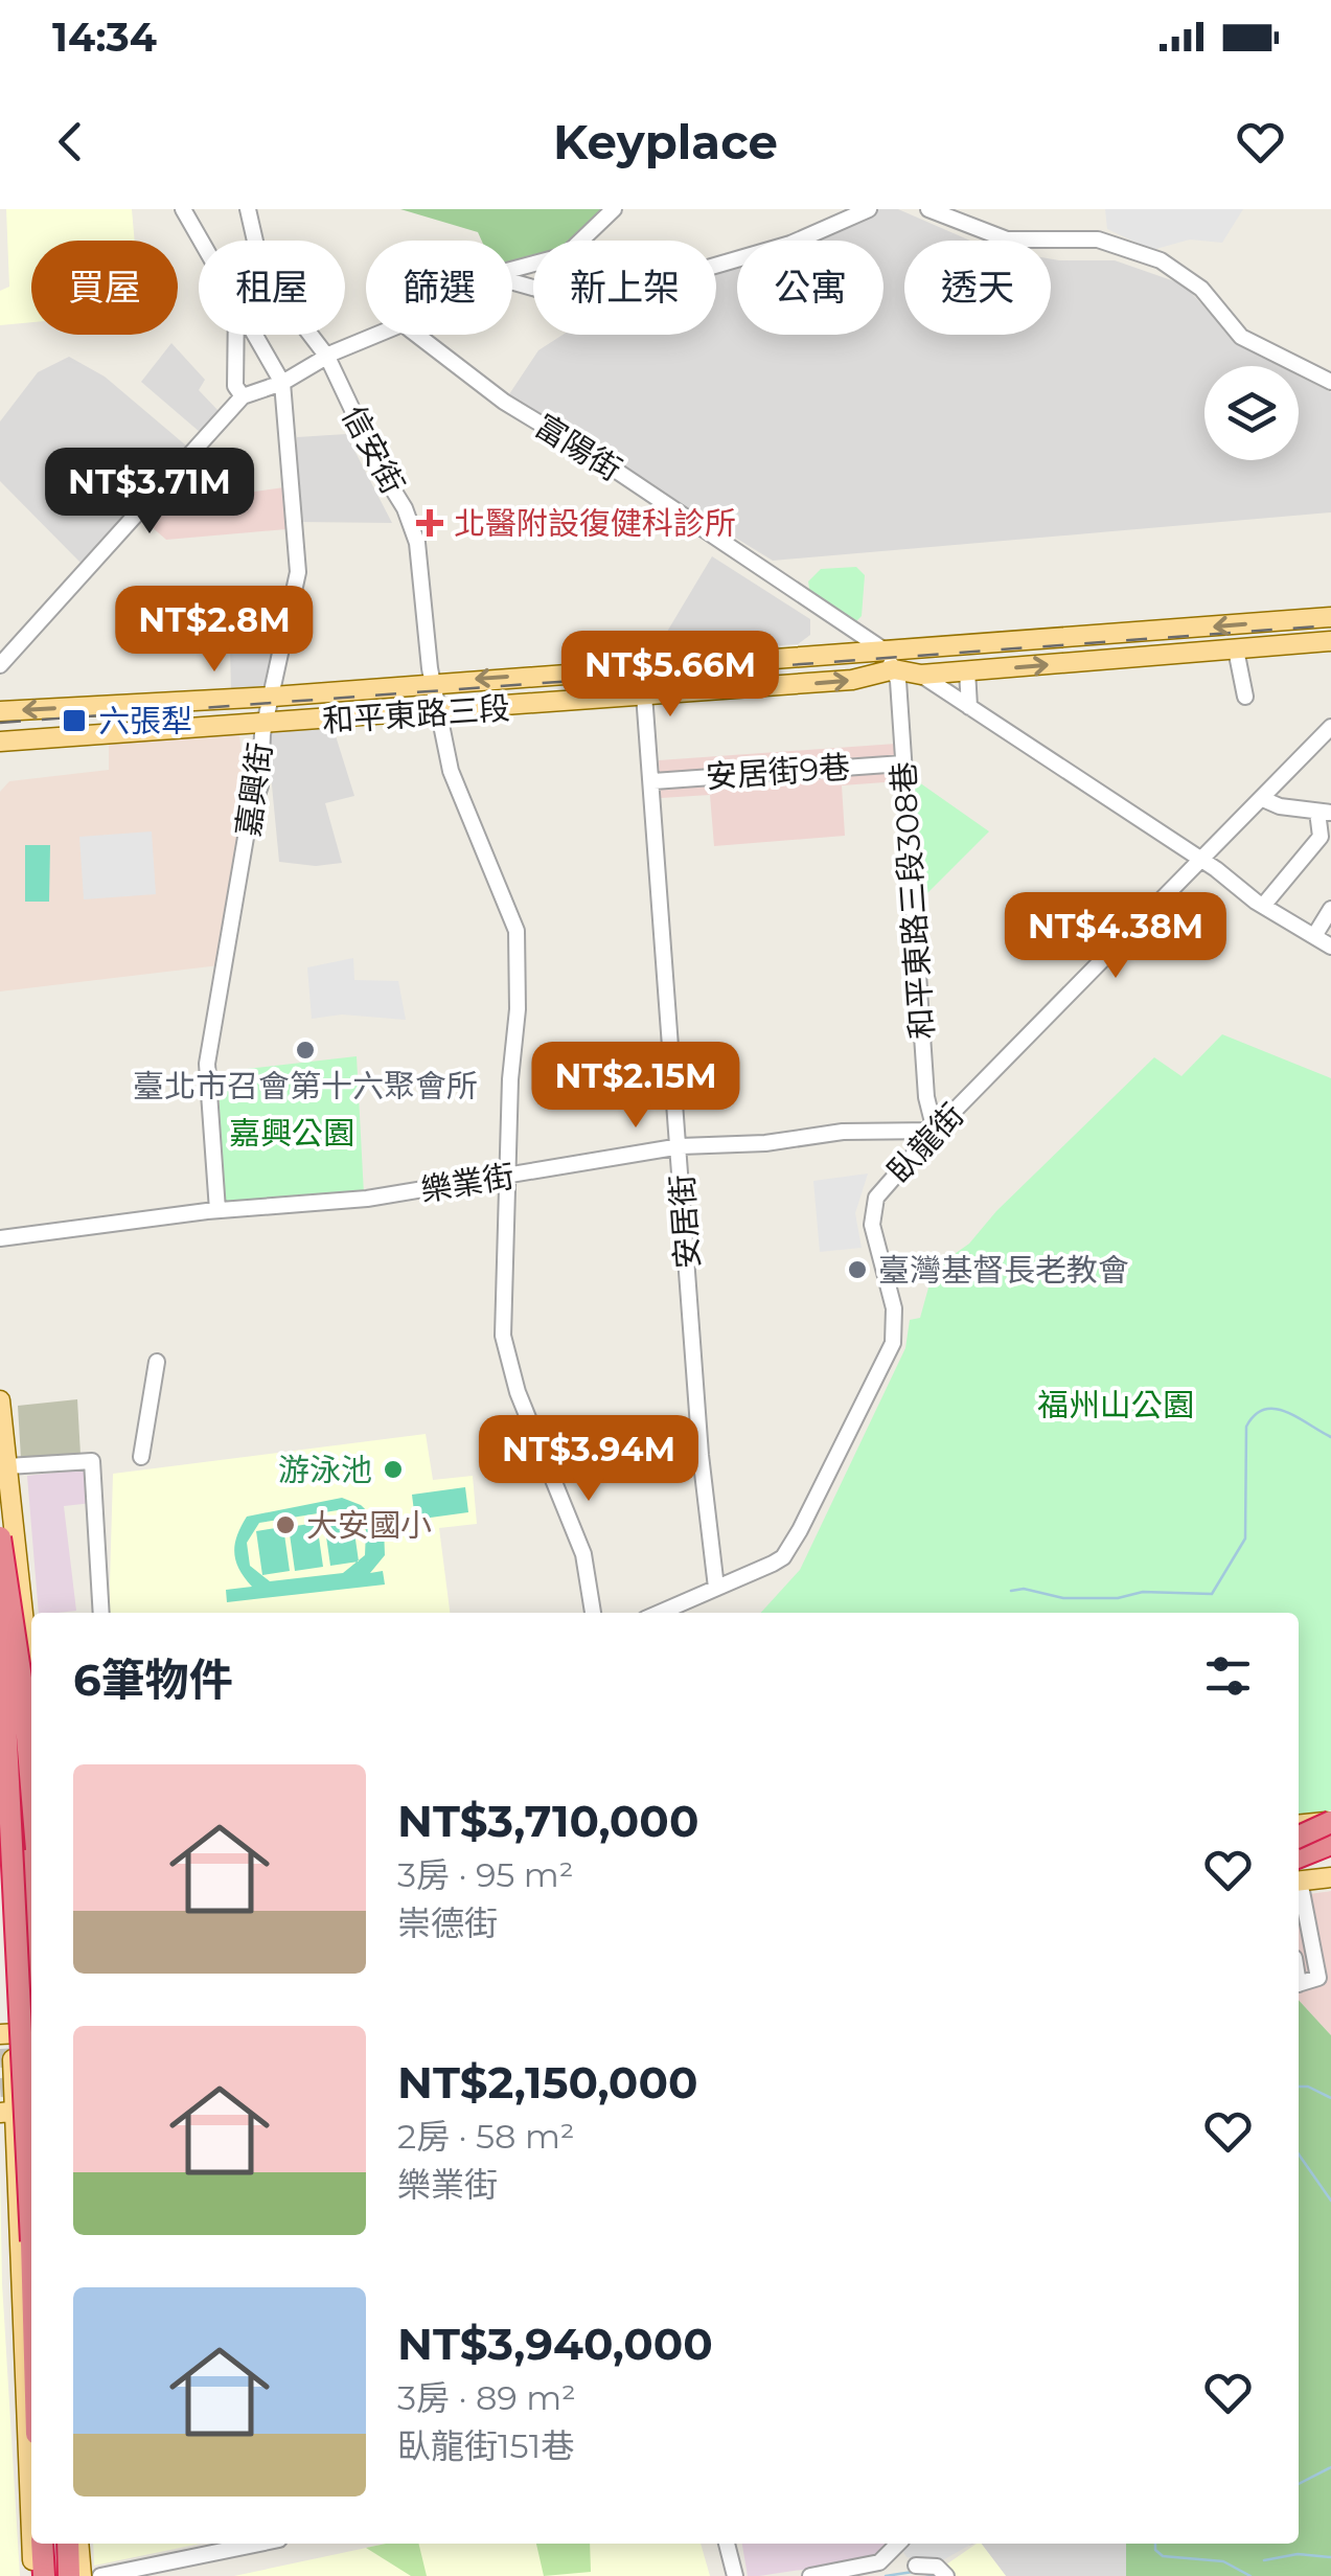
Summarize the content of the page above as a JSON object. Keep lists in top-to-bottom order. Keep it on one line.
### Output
{"streets":{"main road":["和平東路三段"],"street":["富陽街","信安街","安居街9巷","嘉興街","和平東路三段308巷","臥龍街","樂業街","安居街"]},"crossings":[["富陽街","和平東路三段"],["富陽街","臥龍街"],["信安街","和平東路三段"],["信安街","樂業街"],["和平東路三段","嘉興街"],["和平東路三段","和平東路三段308巷"],["和平東路三段","安居街"],["安居街9巷","和平東路三段308巷"],["安居街9巷","安居街"],["嘉興街","樂業街"],["和平東路三段308巷","臥龍街"],["和平東路三段308巷","樂業街"],["臥龍街","樂業街"],["臥龍街","安居街"],["樂業街","安居街"]],"parks":["嘉興公園","福州山公園"],"places":{"health":["北醫附設復健科診所"],"transit":["六張犁"],"other":["臺北市召會第十六聚會所","臺灣基督長老教會","游泳池","大安國小"]},"page":{"status":"14:34","header":"Keyplace","chip":["買屋","租屋","篩選","新上架","公寓","透天"],"price":["NT$3.71M","NT$2.8M","NT$5.66M","NT$4.38M","NT$2.15M","NT$3.94M"],"heading":"6筆物件","list":[{"name":"NT$3,710,000","note":"3房 · 95 m² · 崇德街"},{"name":"NT$2,150,000","note":"2房 · 58 m² · 樂業街"},{"name":"NT$3,940,000","note":"3房 · 89 m² · 臥龍街151巷"}]}}
